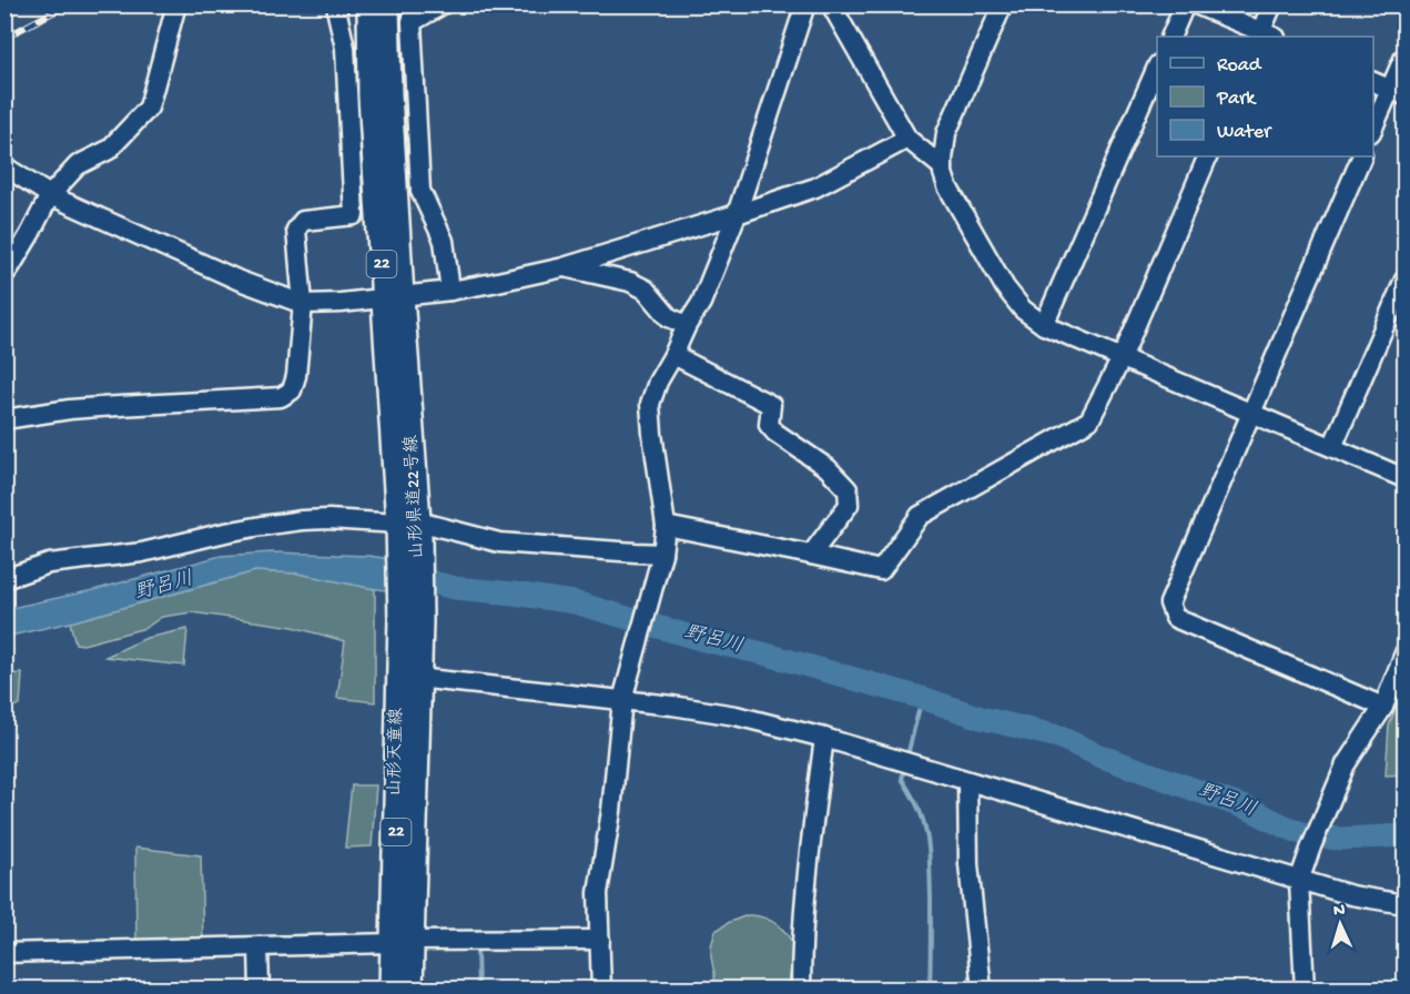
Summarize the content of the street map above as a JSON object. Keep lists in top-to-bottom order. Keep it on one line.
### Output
{"streets":{"main road":["22","山形県道22号線","山形天童線"]},"crossings":[["22","山形天童線"],["山形県道22号線","山形天童線"]],"water":["野呂川"],"legend":["Road","Park","Water"],"north":"top"}
